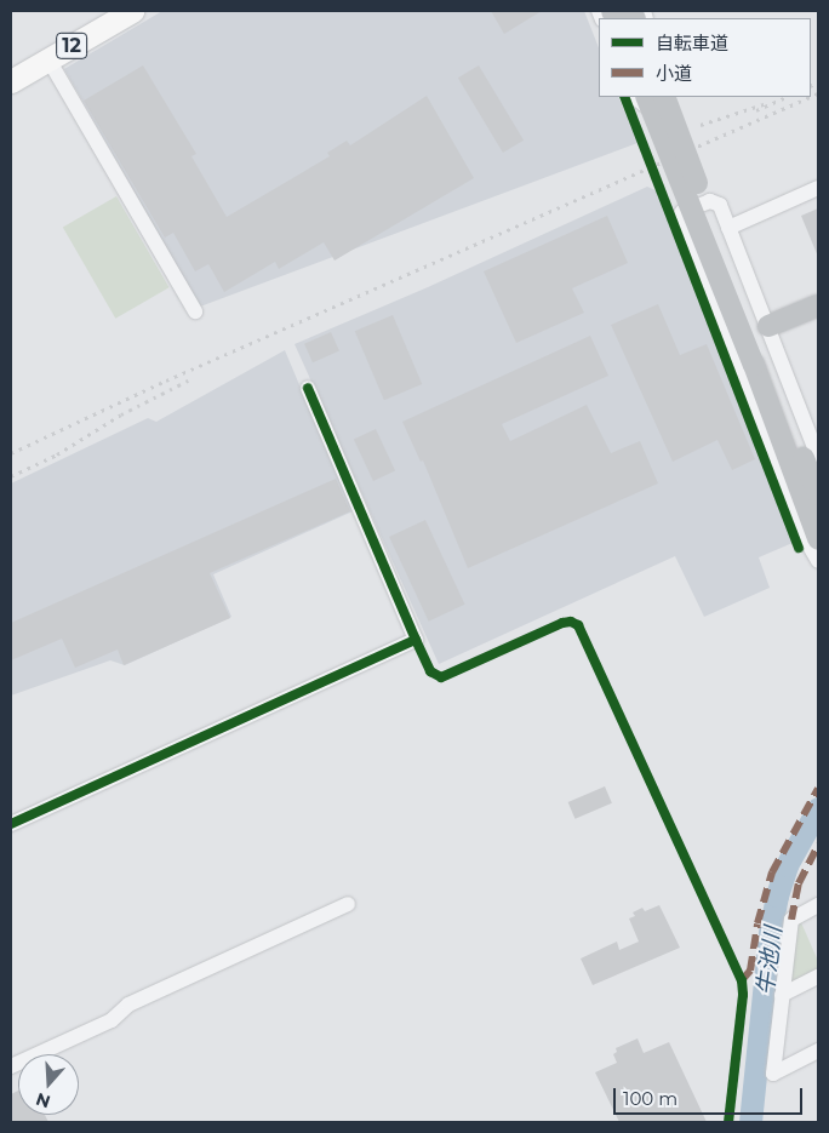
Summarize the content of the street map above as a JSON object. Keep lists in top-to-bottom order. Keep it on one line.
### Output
{"streets":{"main road":["12"]},"water":["牛池川"],"legend":["自転車道","小道"],"scale_bar":"100 m","north":"bottom"}
